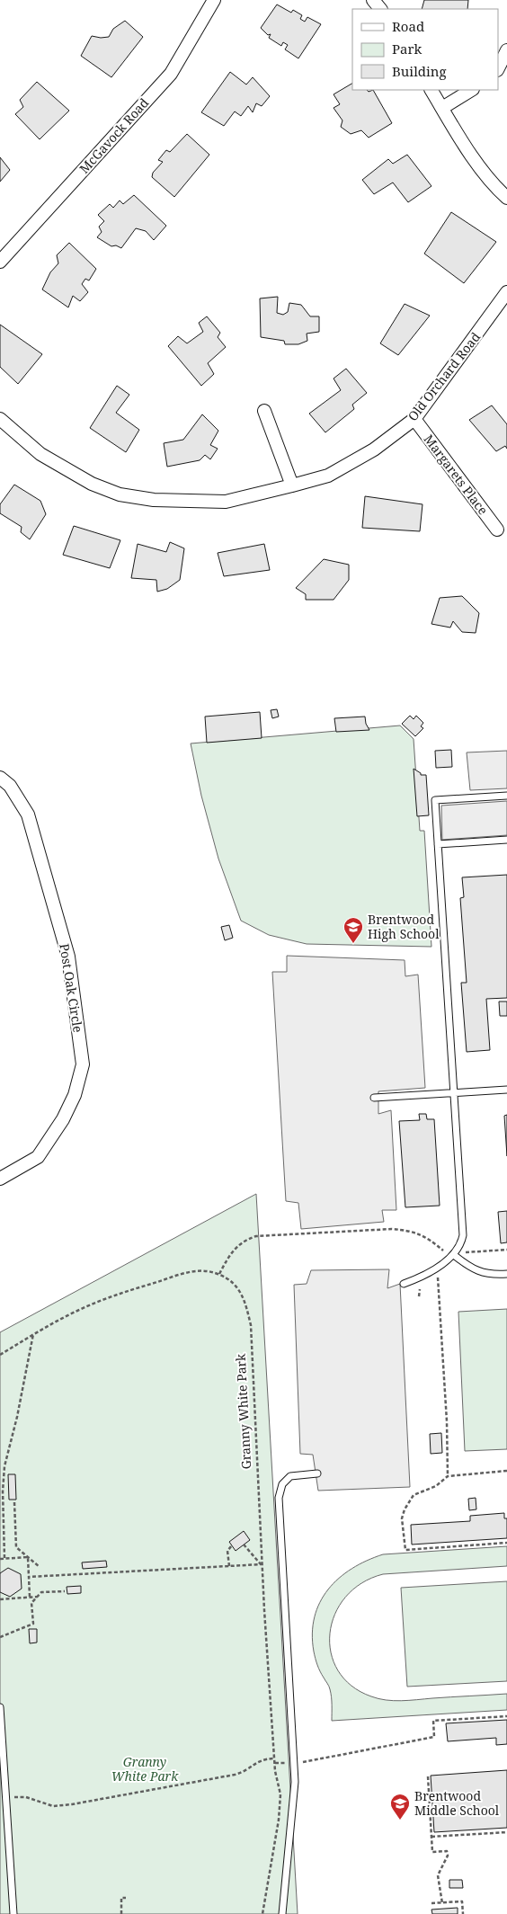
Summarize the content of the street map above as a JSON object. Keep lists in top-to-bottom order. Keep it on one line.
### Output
{"streets":{"street":["McGavock Road","Old Orchard Road","Margarets Place","Post Oak Circle"],"path":["Granny White Park"]},"crossings":[["Old Orchard Road","Margarets Place"]],"parks":["Granny White Park"],"places":{"school or university":["Brentwood High School","Brentwood Middle School"]},"legend":["Road","Park","Building"]}
